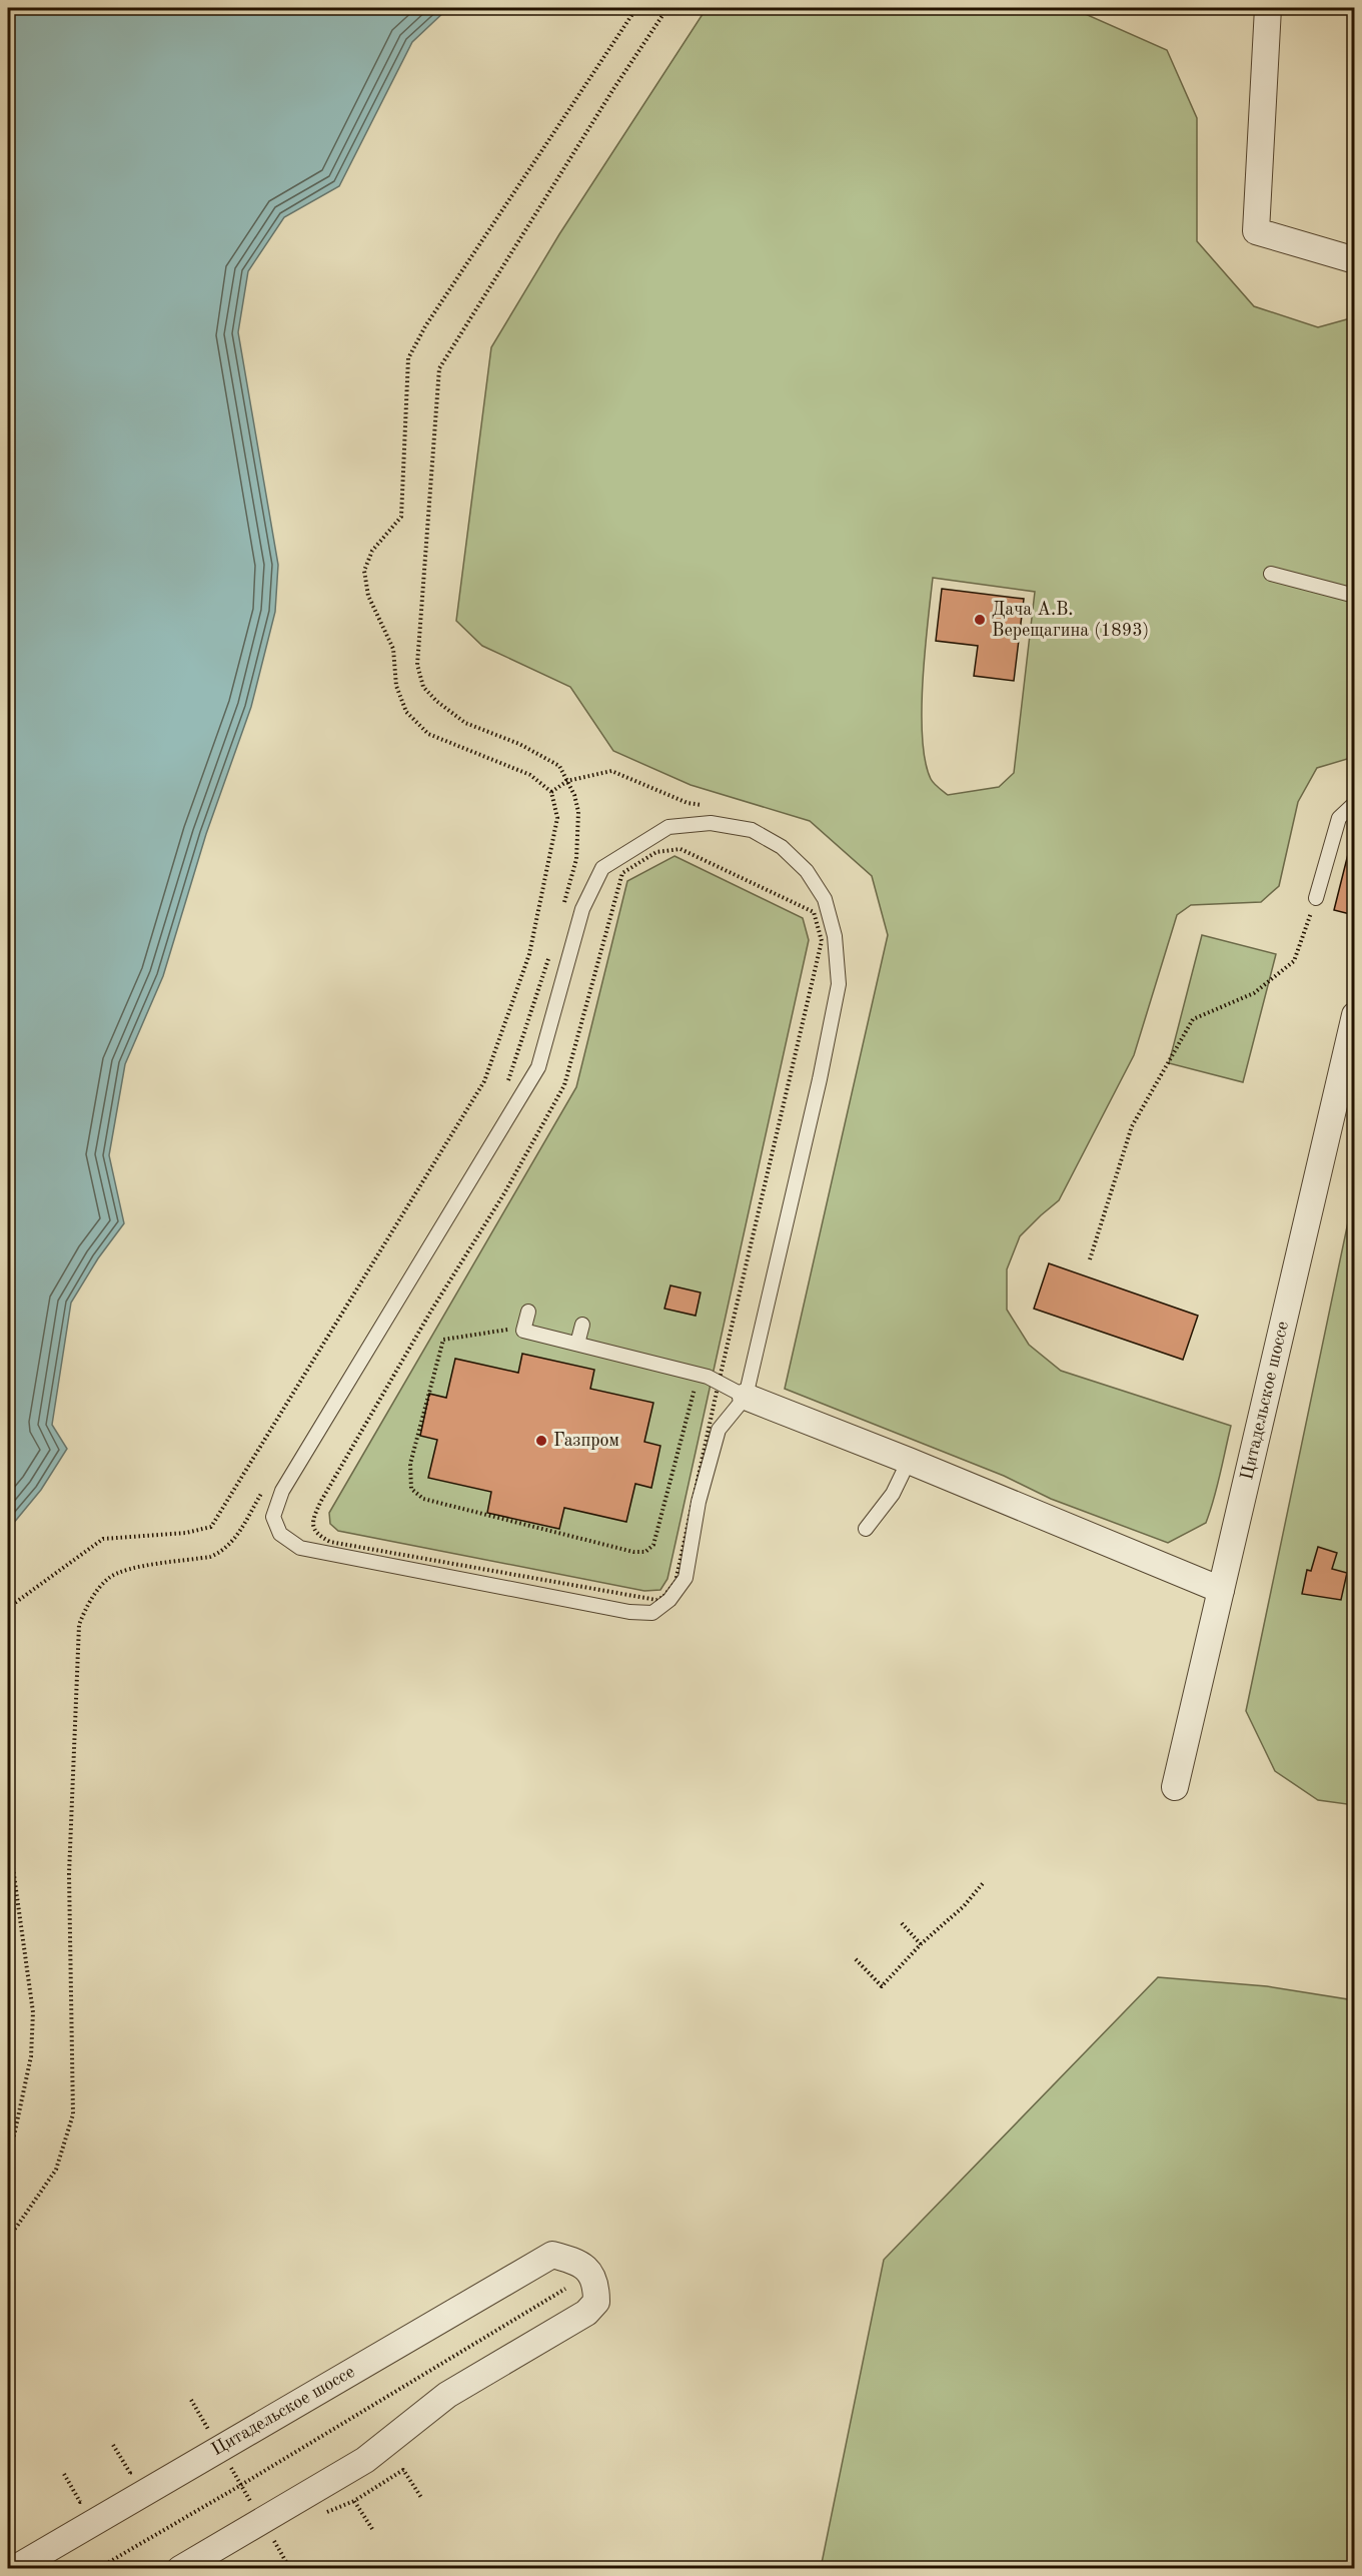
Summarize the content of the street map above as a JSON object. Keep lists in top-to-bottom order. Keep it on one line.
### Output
{"streets":{"street":["Цитадельское шоссе"]},"places":["Дача А.В. Верещагина (1893)","Газпром"]}
